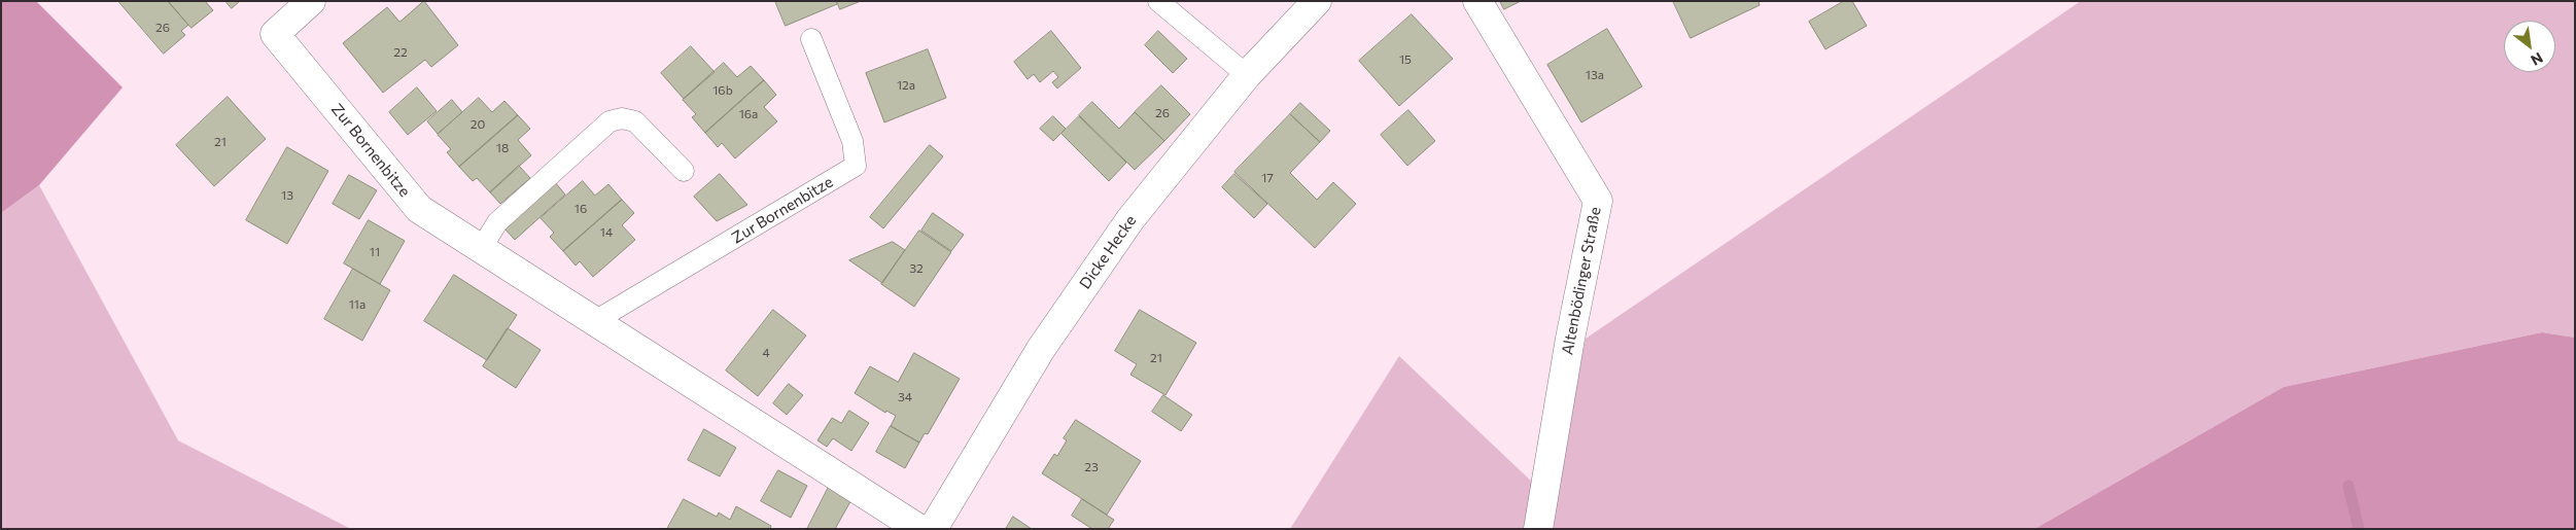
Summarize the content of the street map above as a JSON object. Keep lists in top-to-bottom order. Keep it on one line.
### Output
{"streets":{"street":["Zur Bornenbitze","Dicke Hecke","Altenbödinger Straße"]},"house_numbers":["26","22","15","13a","12a","16b","26","16a","20","21","18","17","13","16","14","11","32","11a","4","21","34","23"],"north":"bottom right"}
